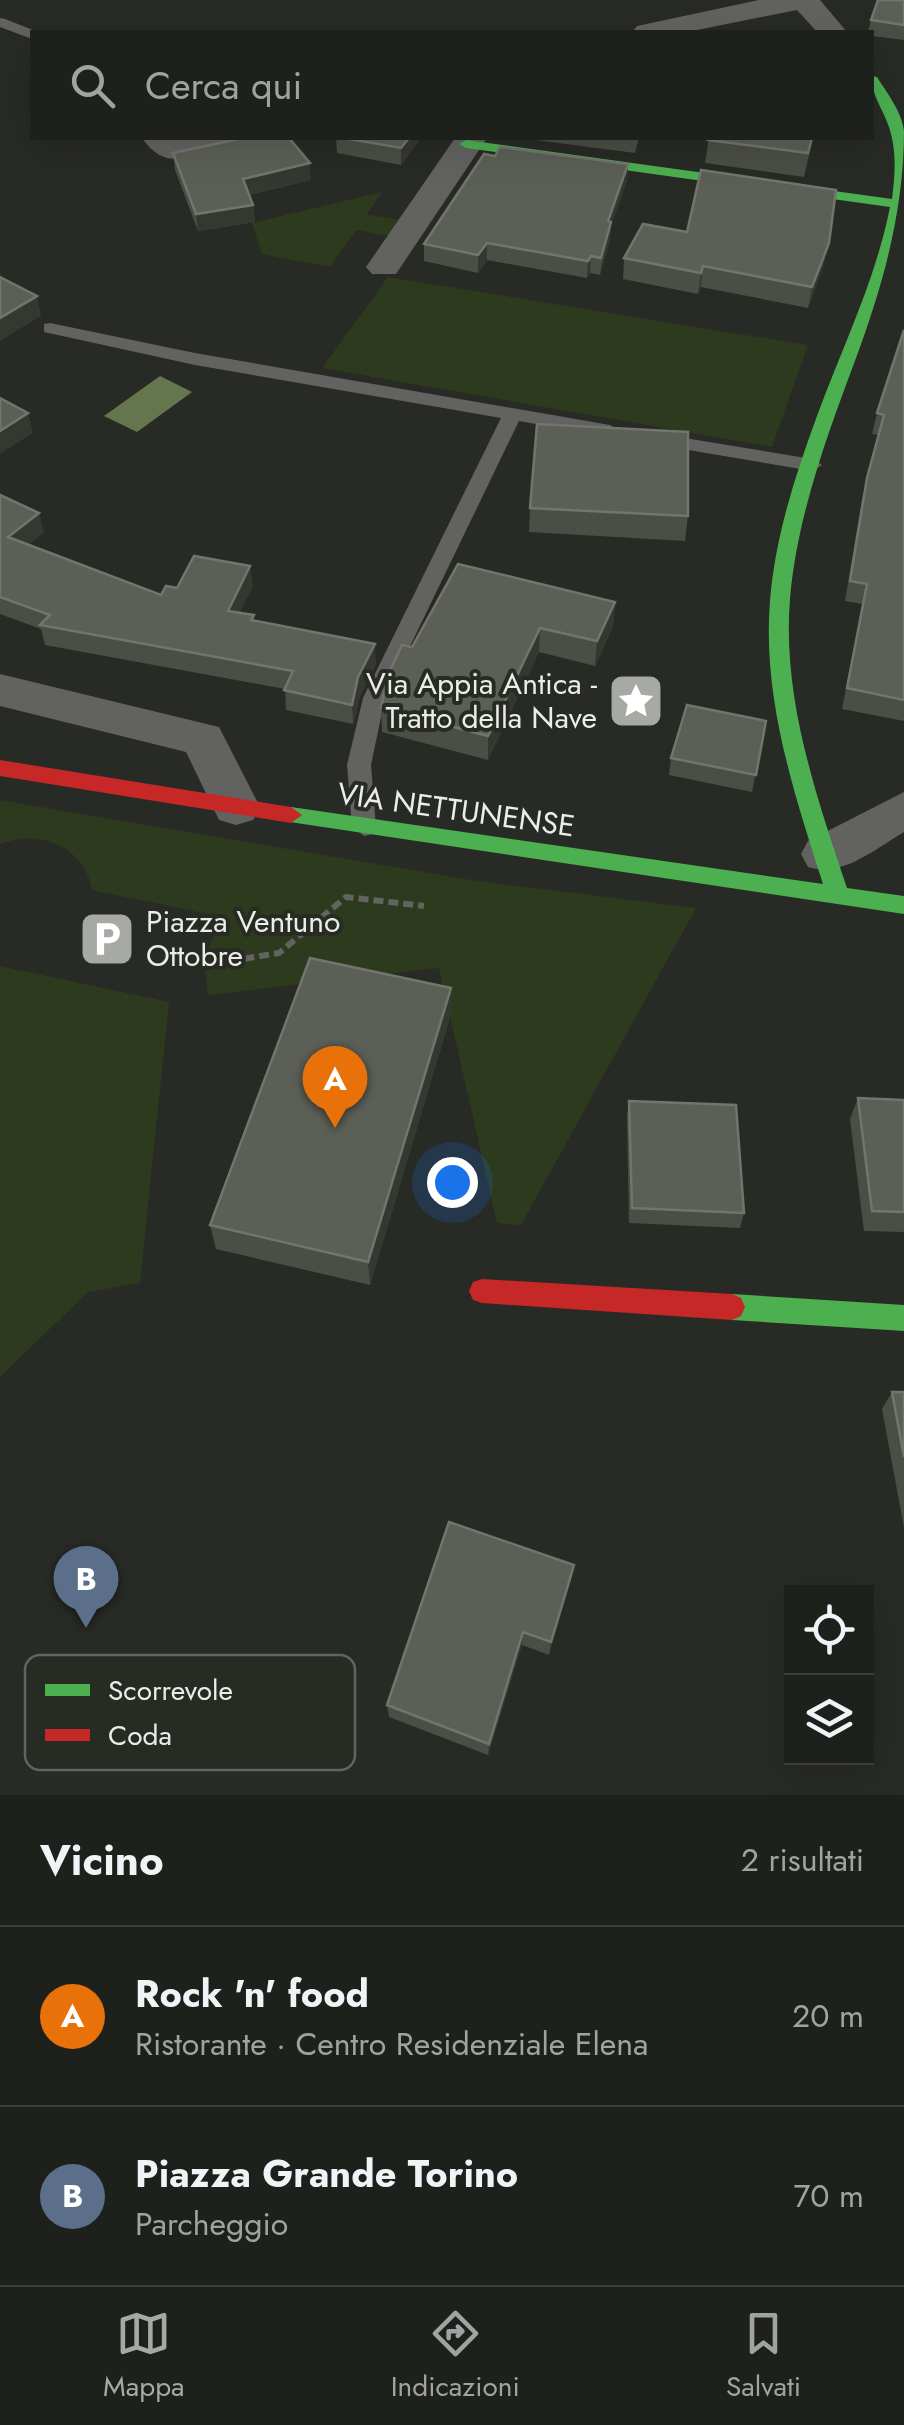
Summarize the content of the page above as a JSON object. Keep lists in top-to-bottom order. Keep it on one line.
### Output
{"streets":{"street":["VIA NETTUNENSE"]},"places":{"place":["Via Appia Antica - Tratto della Nave"],"parking":["Piazza Ventuno Ottobre"]},"legend":["Scorrevole","Coda"],"page":{"search":"Cerca qui","pins":["A","B"],"heading":["Vicino","2 risultati"],"list":[{"mark":"A","name":"Rock 'n' food","note":"Ristorante · Centro Residenziale Elena","value":"20 m"},{"mark":"B","name":"Piazza Grande Torino","note":"Parcheggio","value":"70 m"}],"nav":["Mappa","Indicazioni","Salvati"]}}
